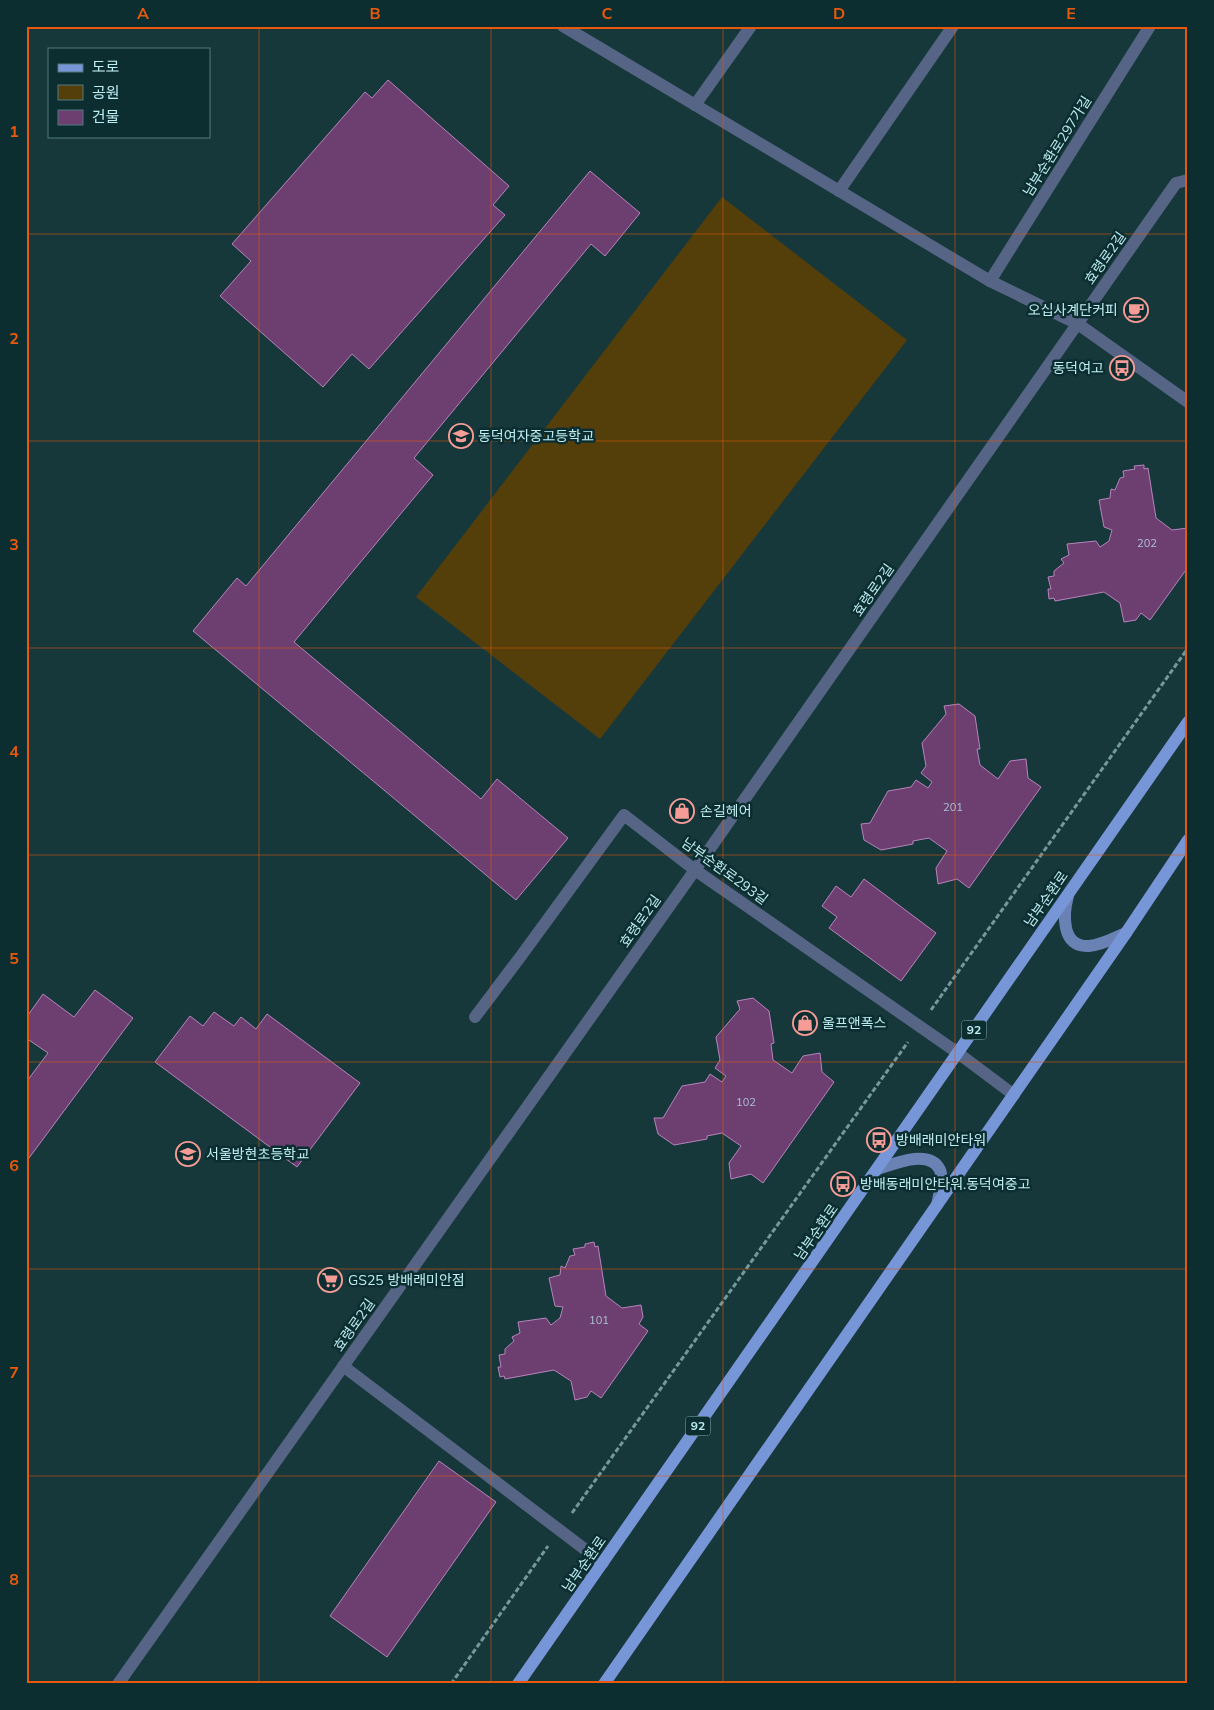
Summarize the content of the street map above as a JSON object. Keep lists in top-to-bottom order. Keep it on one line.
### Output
{"streets":{"main road":["남부순환로","92"],"street":["남부순환로297가길","효령로2길","남부순환로293길"]},"crossings":[["효령로2길","남부순환로293길"],["남부순환로293길","남부순환로"]],"places":{"cafe":["오십사계단커피"],"bus stop":["동덕여고","방배래미안타워","방배동래미안타워.동덕여중고"],"school or university":["동덕여자중고등학교","서울방현초등학교"],"shop":["손길헤어","울프앤폭스"],"supermarket":["GS25 방배래미안점"]},"house_numbers":["202","201","102","101"],"legend":["도로","공원","건물"],"grid":{"columns":["A","B","C","D","E"],"rows":["1","2","3","4","5","6","7","8"]}}
